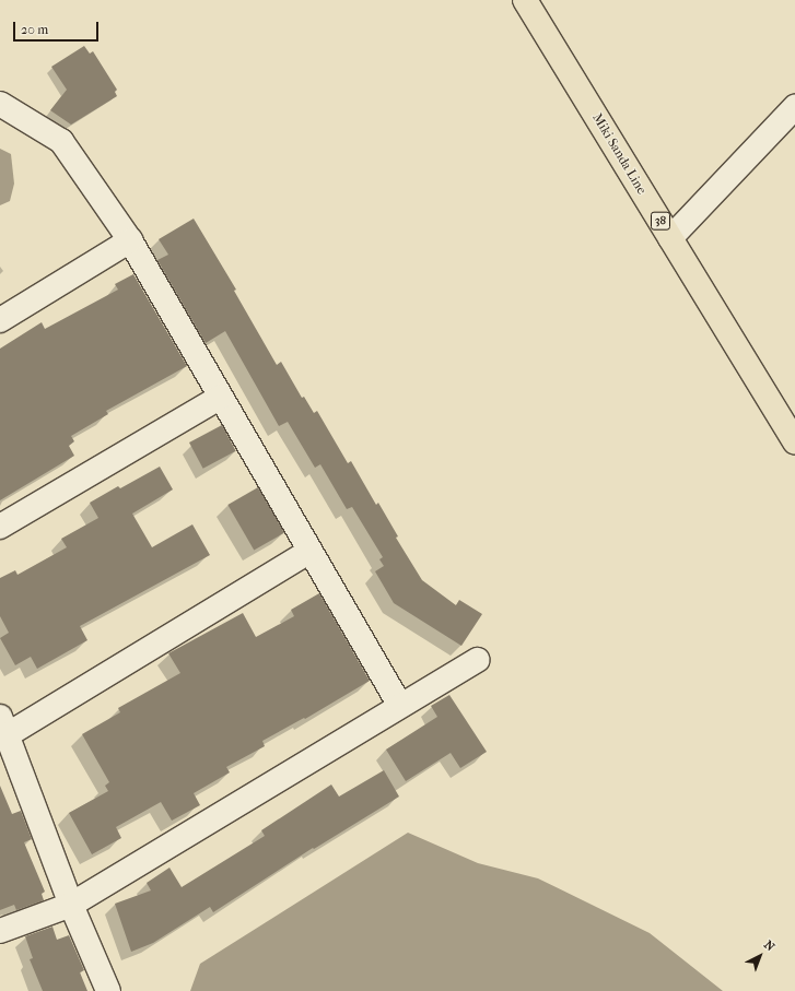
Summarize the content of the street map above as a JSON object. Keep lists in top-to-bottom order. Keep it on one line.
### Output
{"streets":{"main road":["Miki Sanda Line","38"]},"scale_bar":"20 m","north":"top right"}
